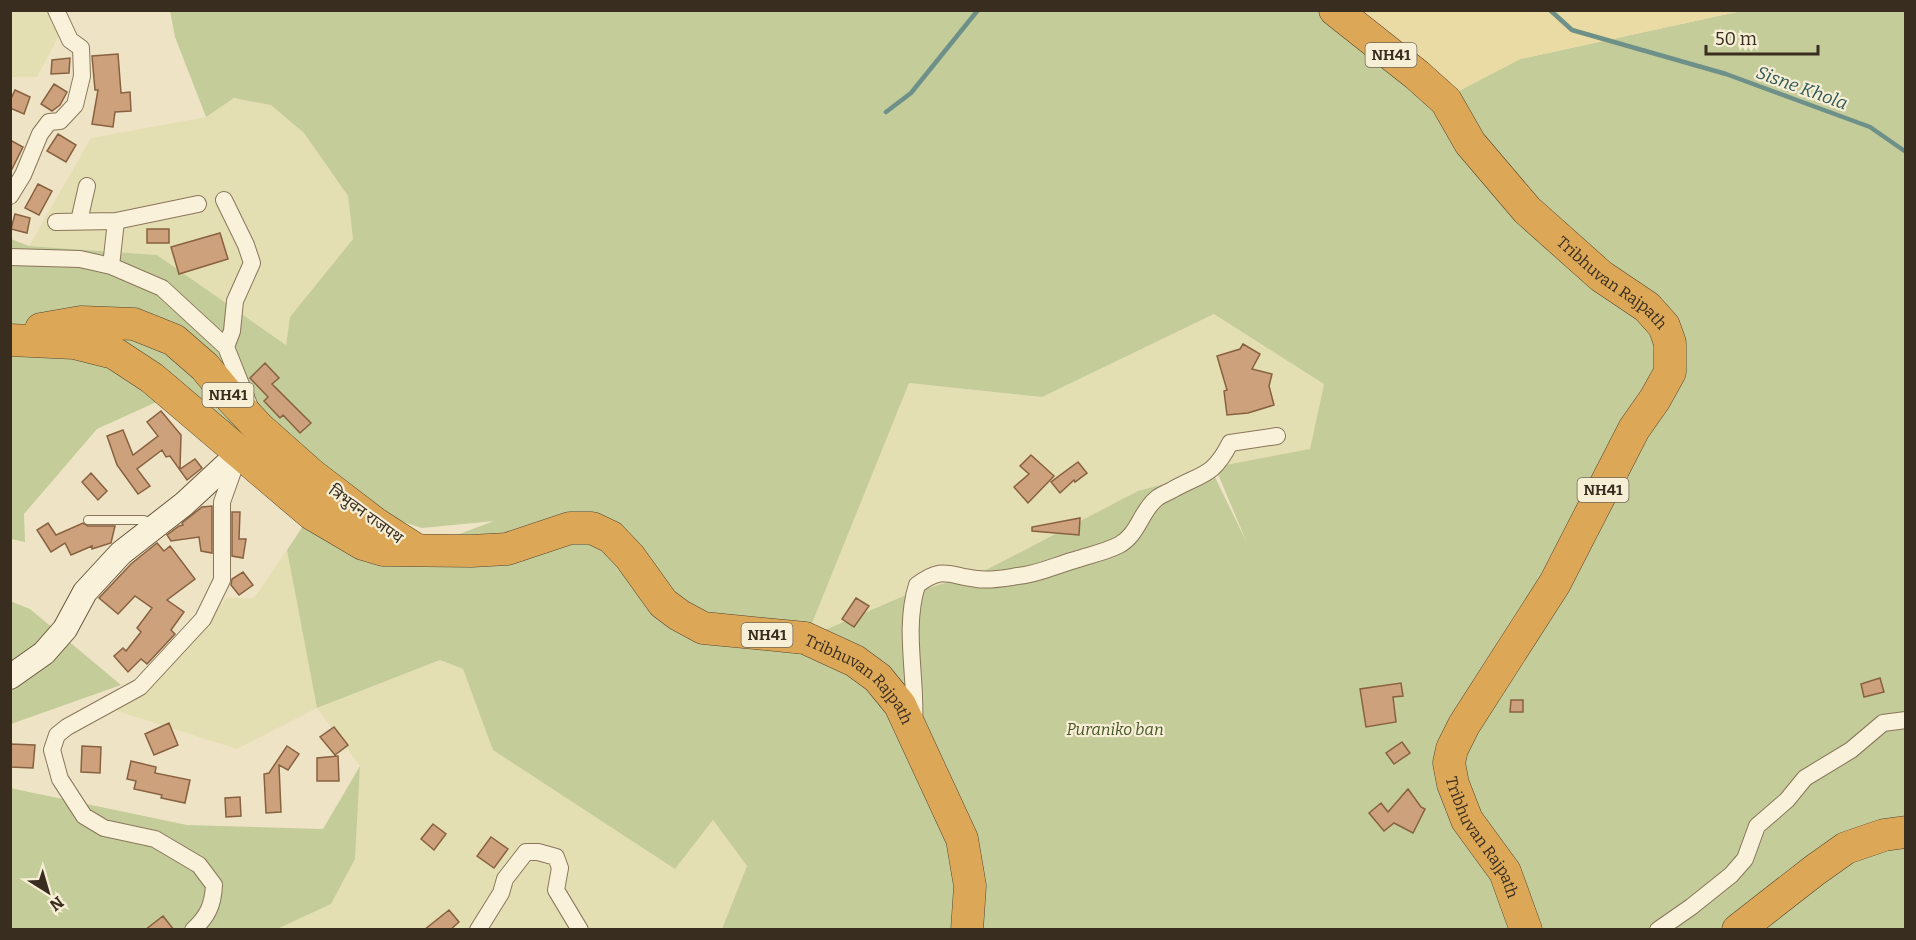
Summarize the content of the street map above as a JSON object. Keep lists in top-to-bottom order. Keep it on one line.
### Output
{"streets":{"highway":["NH41","Tribhuvan Rajpath","त्रिभुवन राजपथ"]},"crossings":[["Tribhuvan Rajpath","त्रिभुवन राजपथ"]],"water":["Sisne Khola"],"parks":["Puraniko ban"],"scale_bar":"50 m","north":"bottom right"}
